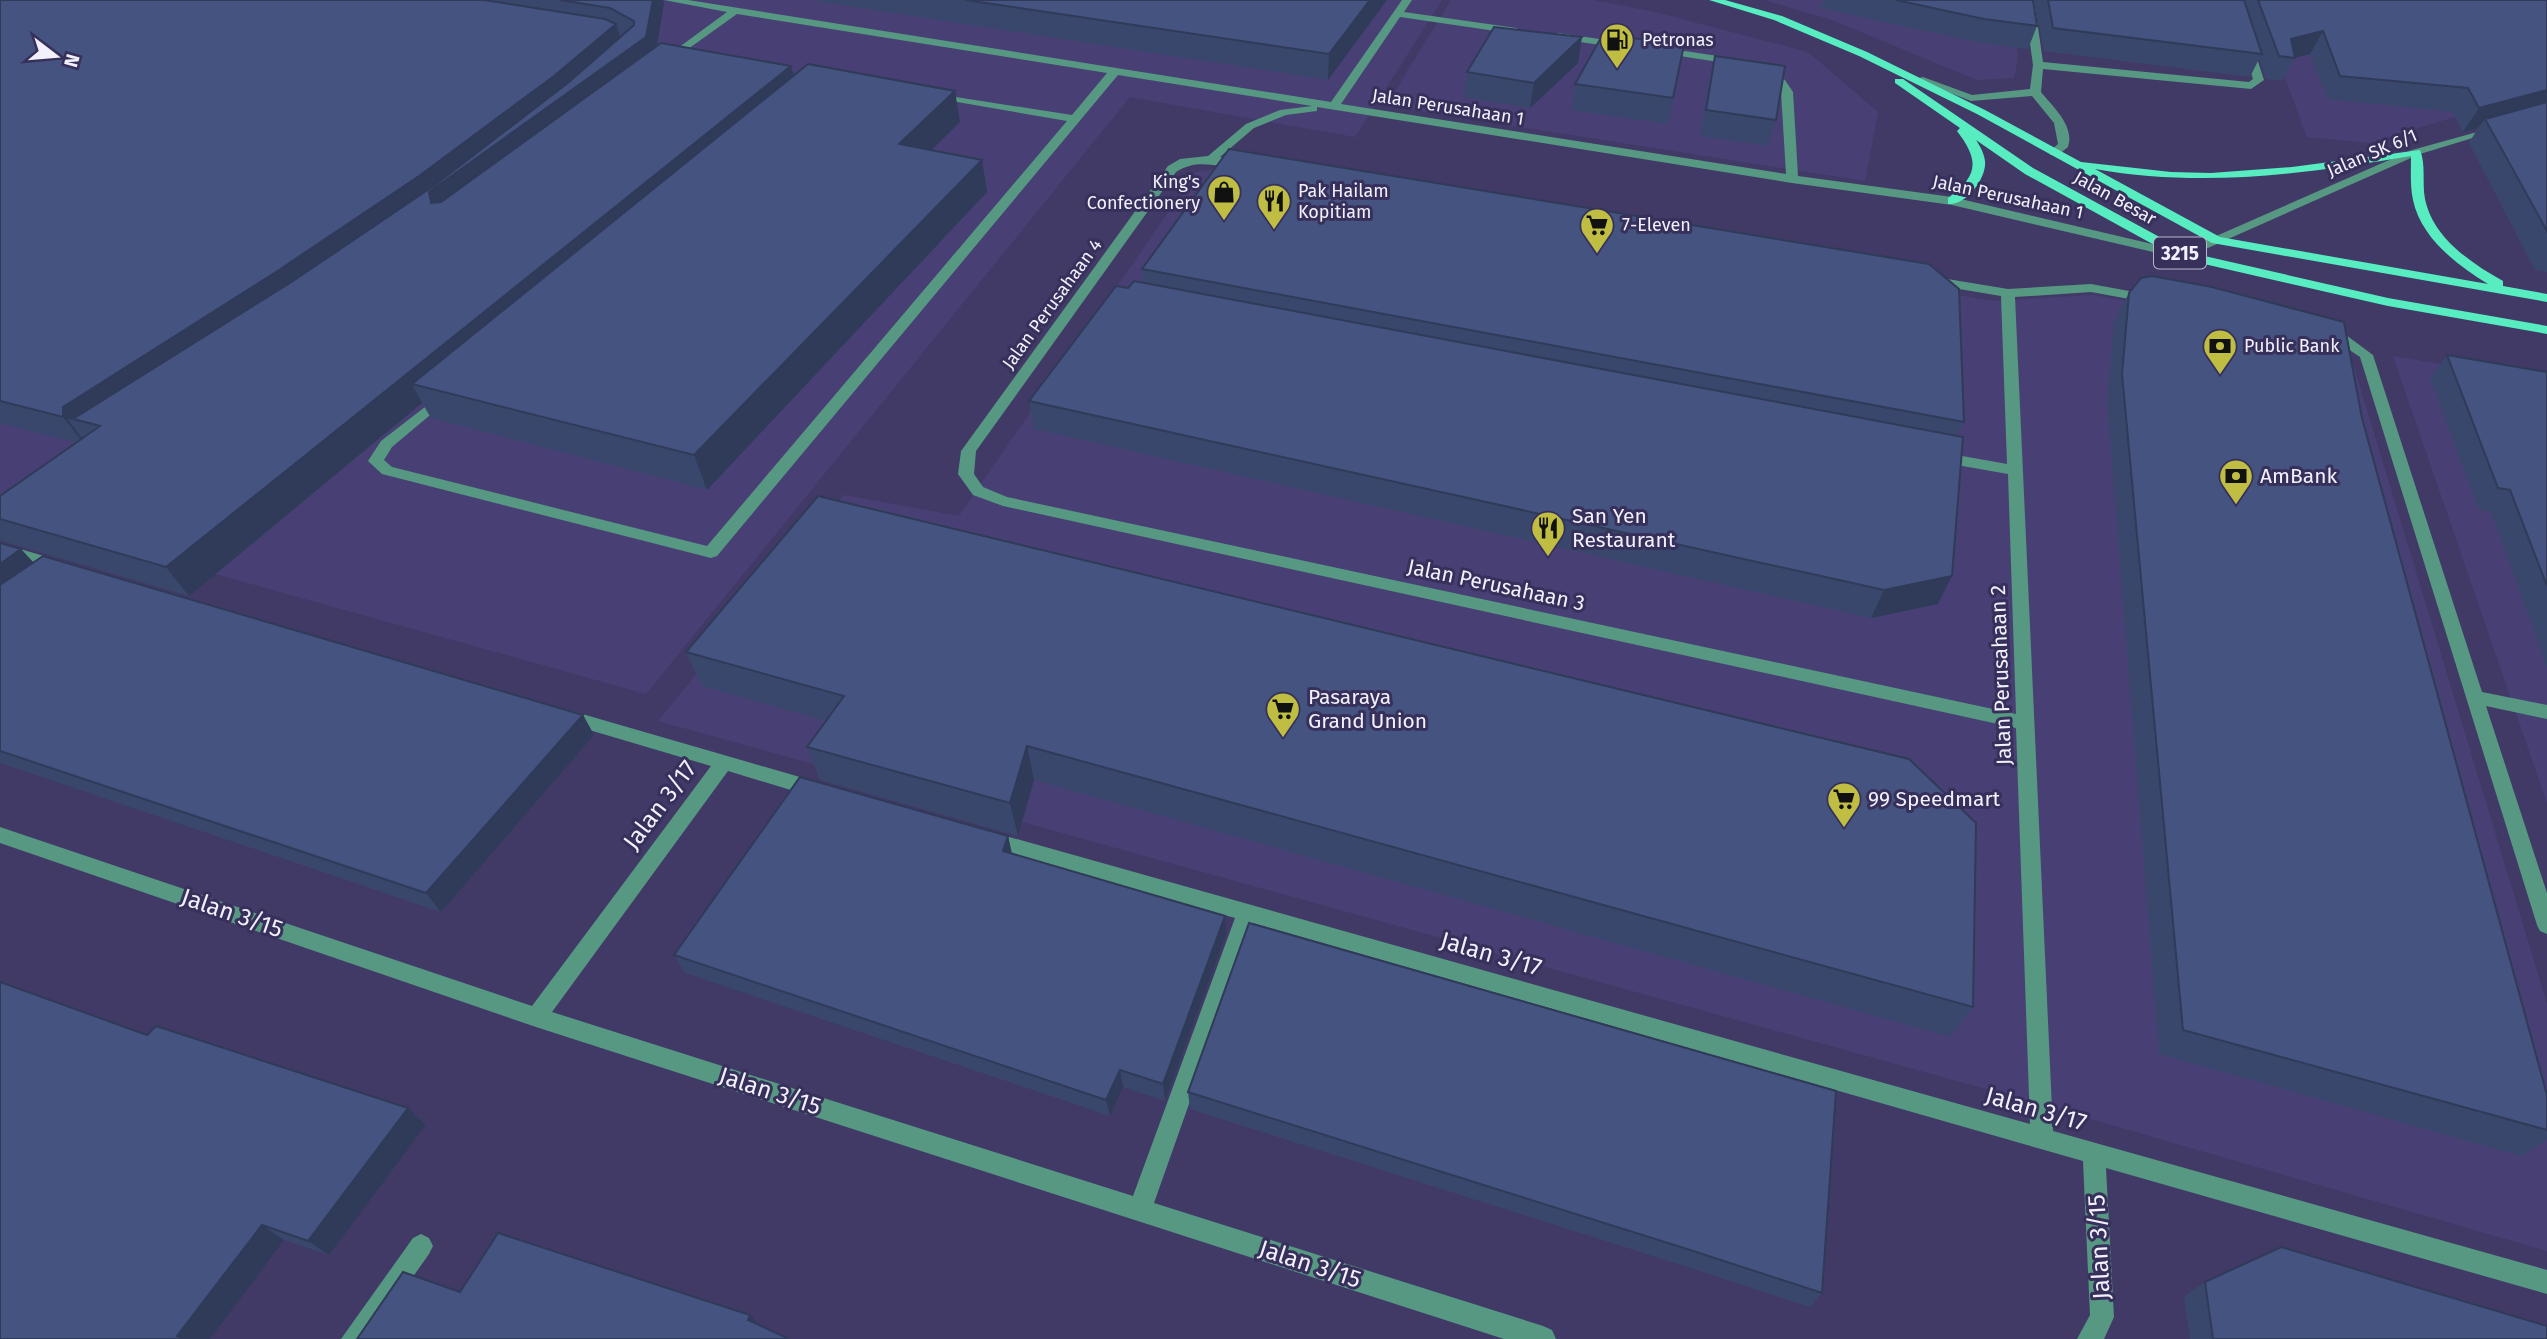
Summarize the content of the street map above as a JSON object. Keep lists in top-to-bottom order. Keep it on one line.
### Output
{"streets":{"main road":["Jalan Besar","3215"],"street":["Jalan Perusahaan 1","Jalan SK 6/1","Jalan Perusahaan 4","Jalan Perusahaan 3","Jalan Perusahaan 2","Jalan 3/17","Jalan 3/15"]},"crossings":[["Jalan Perusahaan 1","Jalan Besar"],["Jalan Perusahaan 1","Jalan Perusahaan 4"],["Jalan SK 6/1","Jalan Besar"],["Jalan Perusahaan 4","Jalan Perusahaan 3"],["Jalan Perusahaan 3","Jalan Perusahaan 2"],["Jalan Perusahaan 2","Jalan 3/17"],["Jalan 3/17","Jalan 3/15"]],"places":{"fuel station":["Petronas"],"shop":["King's Confectionery"],"restaurant":["Pak Hailam Kopitiam","San Yen Restaurant"],"supermarket":["7-Eleven","Pasaraya Grand Union","99 Speedmart"],"bank":["Public Bank","AmBank"]},"north":"right"}
